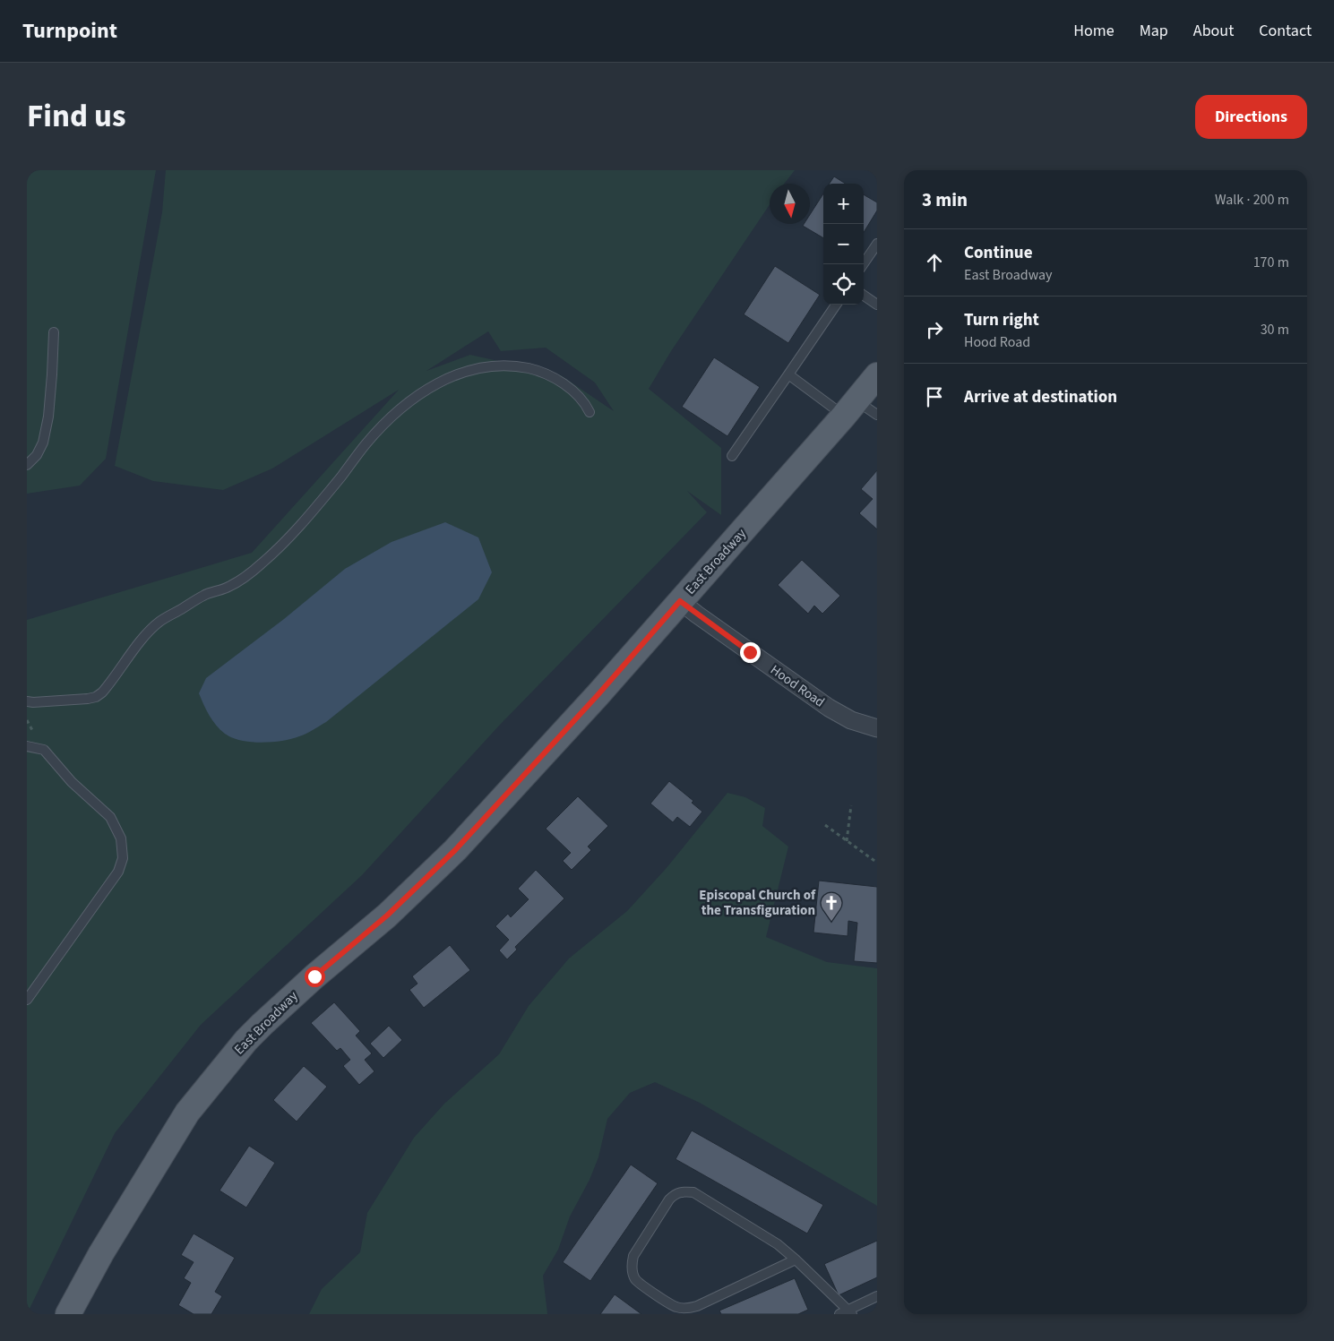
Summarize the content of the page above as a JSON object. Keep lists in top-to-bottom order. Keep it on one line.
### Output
{"streets":{"main road":["East Broadway"],"street":["Hood Road"]},"crossings":[["East Broadway","Hood Road"]],"places":{"church":["Episcopal Church of the Transfiguration"]},"north":"bottom","page":{"header":"Turnpoint","nav":["Home","Map","About","Contact"],"title":"Find us","buttons":"Directions","heading":["3 min","Walk · 200 m"],"map_buttons":["+","−"],"list":[["Continue","East Broadway","170 m"],["Turn right","Hood Road","30 m"],"Arrive at destination"]}}
